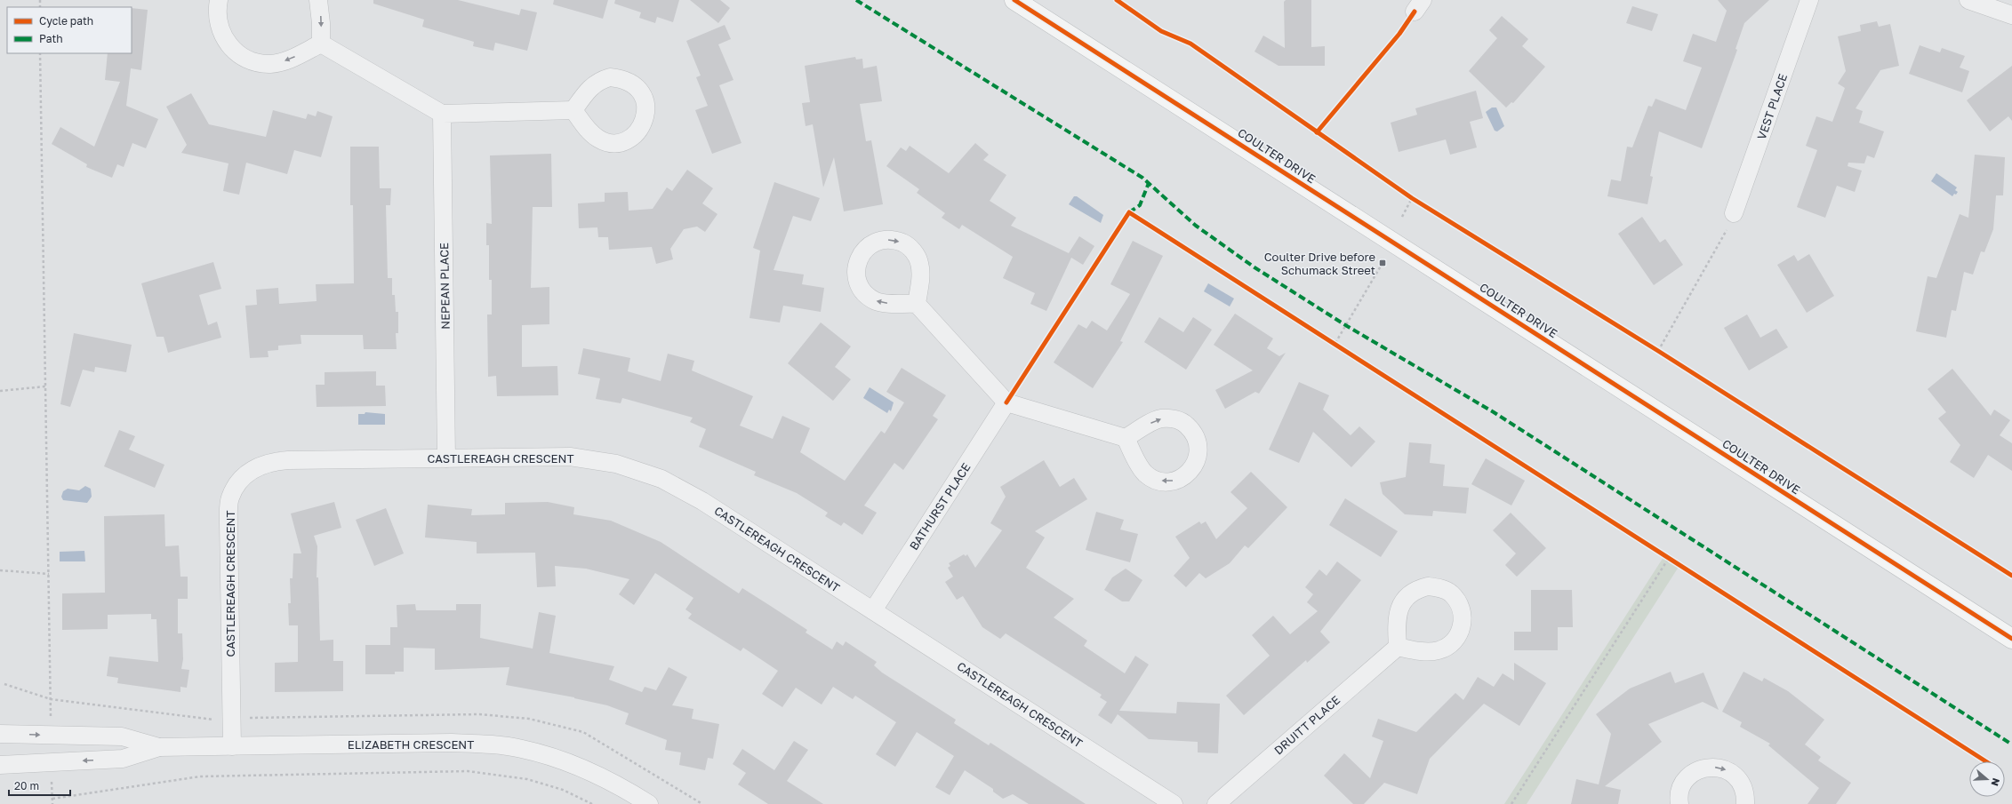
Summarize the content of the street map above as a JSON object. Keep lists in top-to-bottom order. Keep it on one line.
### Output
{"streets":{"main road":["COULTER DRIVE"],"street":["VEST PLACE","NEPEAN PLACE","CASTLEREAGH CRESCENT","BATHURST PLACE","DRUITT PLACE","ELIZABETH CRESCENT"]},"crossings":[["NEPEAN PLACE","CASTLEREAGH CRESCENT"],["CASTLEREAGH CRESCENT","BATHURST PLACE"],["CASTLEREAGH CRESCENT","ELIZABETH CRESCENT"]],"places":{"transit":["Coulter Drive before Schumack Street"]},"legend":["Cycle path","Path"],"scale_bar":"20 m","north":"right"}
